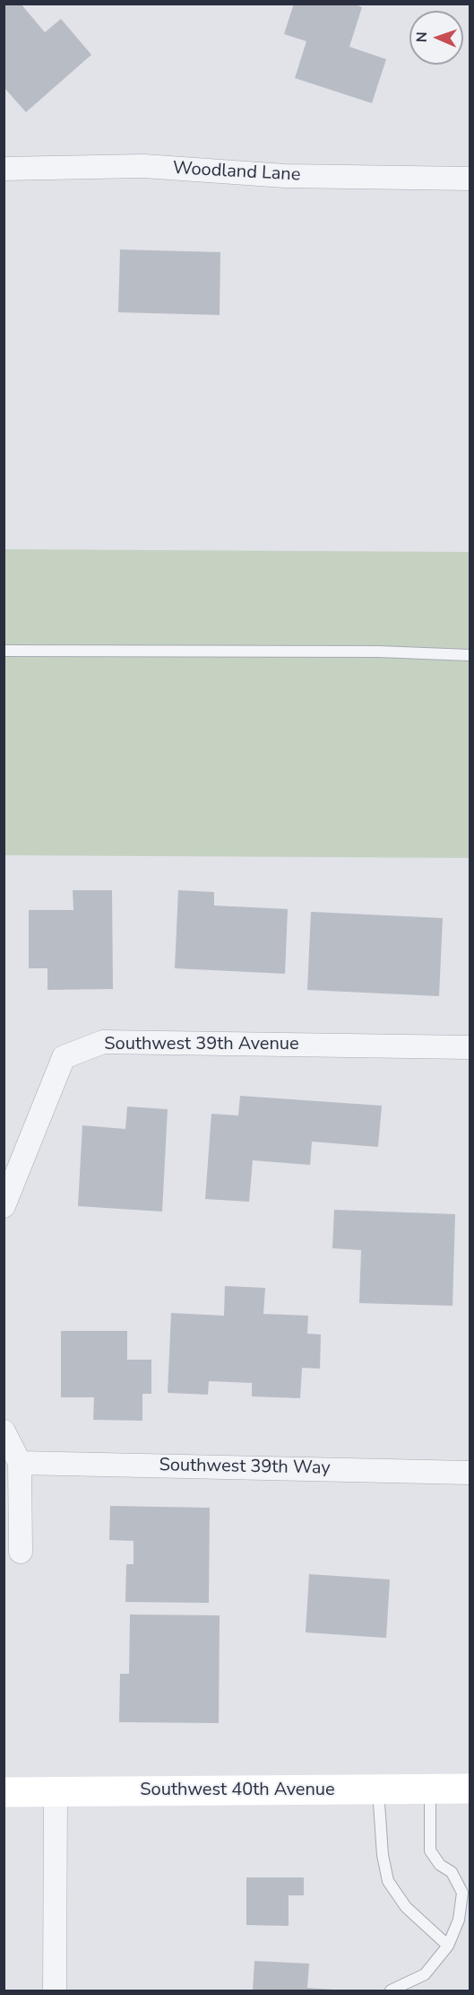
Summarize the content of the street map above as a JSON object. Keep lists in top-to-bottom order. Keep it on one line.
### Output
{"streets":{"street":["Woodland Lane","Southwest 39th Avenue","Southwest 39th Way","Southwest 40th Avenue"]},"north":"left"}
